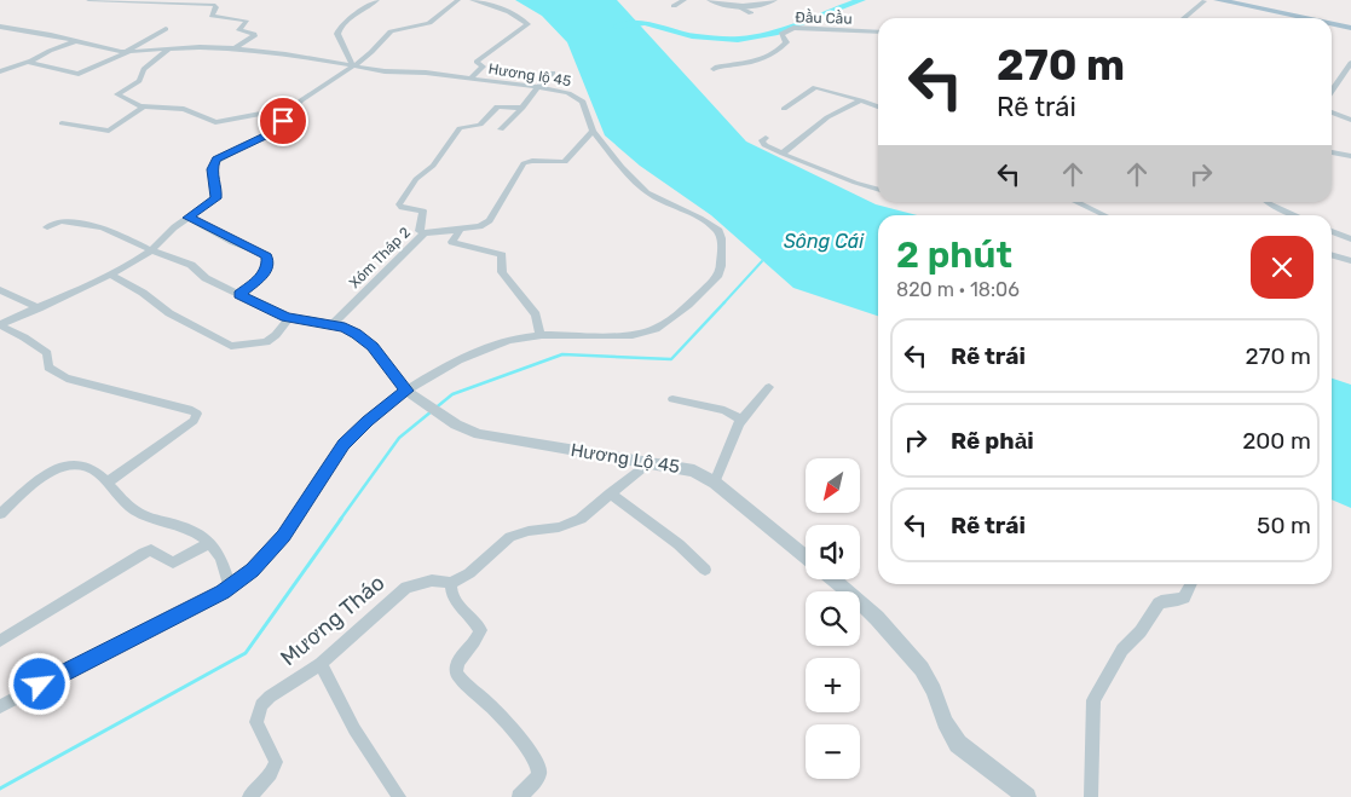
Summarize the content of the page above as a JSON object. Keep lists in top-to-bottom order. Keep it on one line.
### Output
{"streets":{"street":["Đầu Cầu","Hương lộ 45","Xóm Tháp 2","Hương Lộ 45","Mương Tháo"]},"crossings":[["Hương lộ 45","Hương Lộ 45"]],"water":["Sông Cái"],"north":"bottom left","page":{"turn":["270 m","Rẽ trái"],"heading":["2 phút","820 m · 18:06"],"list":[{"name":"Rẽ trái","value":"270 m"},{"name":"Rẽ phải","value":"200 m"},{"name":"Rẽ trái","value":"50 m"}],"map_buttons":["+","−"]}}
